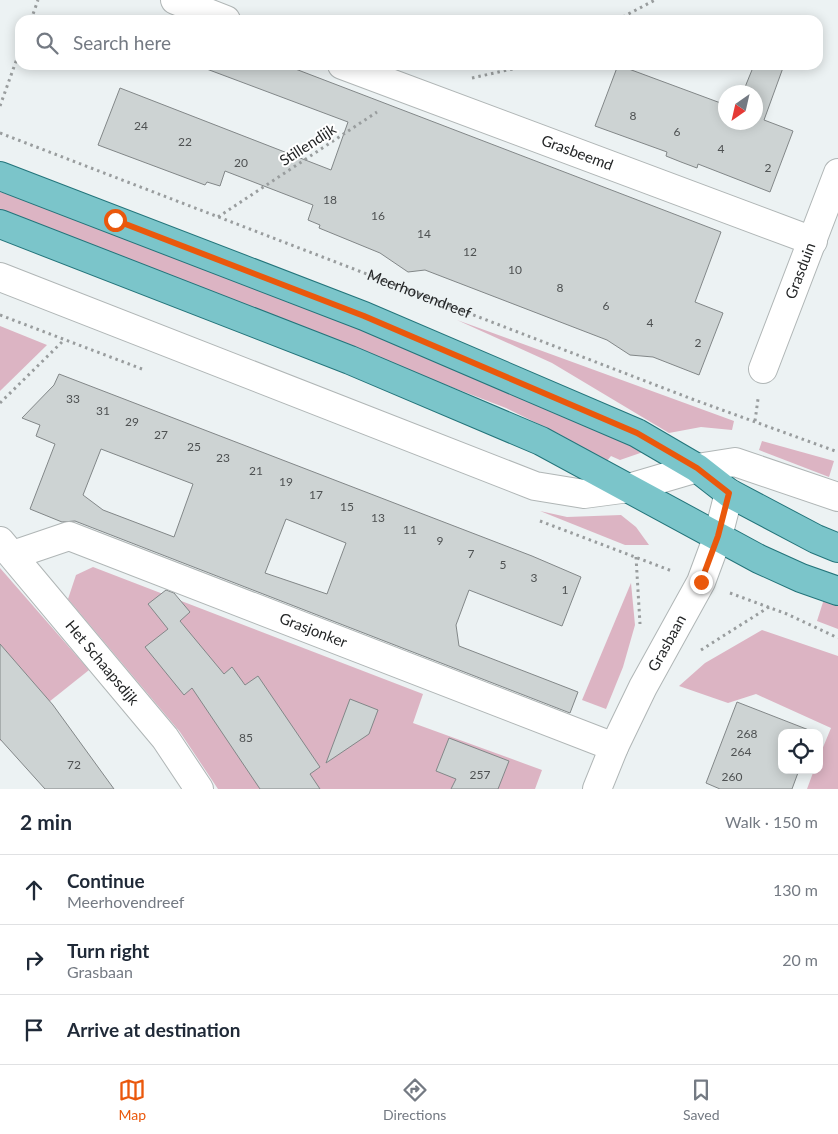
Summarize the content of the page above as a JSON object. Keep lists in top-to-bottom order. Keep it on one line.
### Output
{"streets":{"street":["Grasbeemd","Grasduin","Grasjonker","Grasbaan","Het Schaapsdijk"],"path":["Stillendijk","Meerhovendreef"]},"crossings":[["Stillendijk","Grasbeemd"],["Stillendijk","Meerhovendreef"],["Grasbeemd","Grasduin"],["Grasjonker","Grasbaan"],["Grasjonker","Het Schaapsdijk"]],"house_numbers":["8","24","6","22","4","20","2","18","16","14","12","10","8","6","4","2","33","31","29","27","25","23","21","19","17","15","13","11","9","7","5","3","1","268","85","264","72","257","260"],"north":"bottom left","page":{"search":"Search here","heading":["2 min","Walk · 150 m"],"list":[["Continue","Meerhovendreef","130 m"],["Turn right","Grasbaan","20 m"],"Arrive at destination"],"nav":["Map","Directions","Saved"]}}
